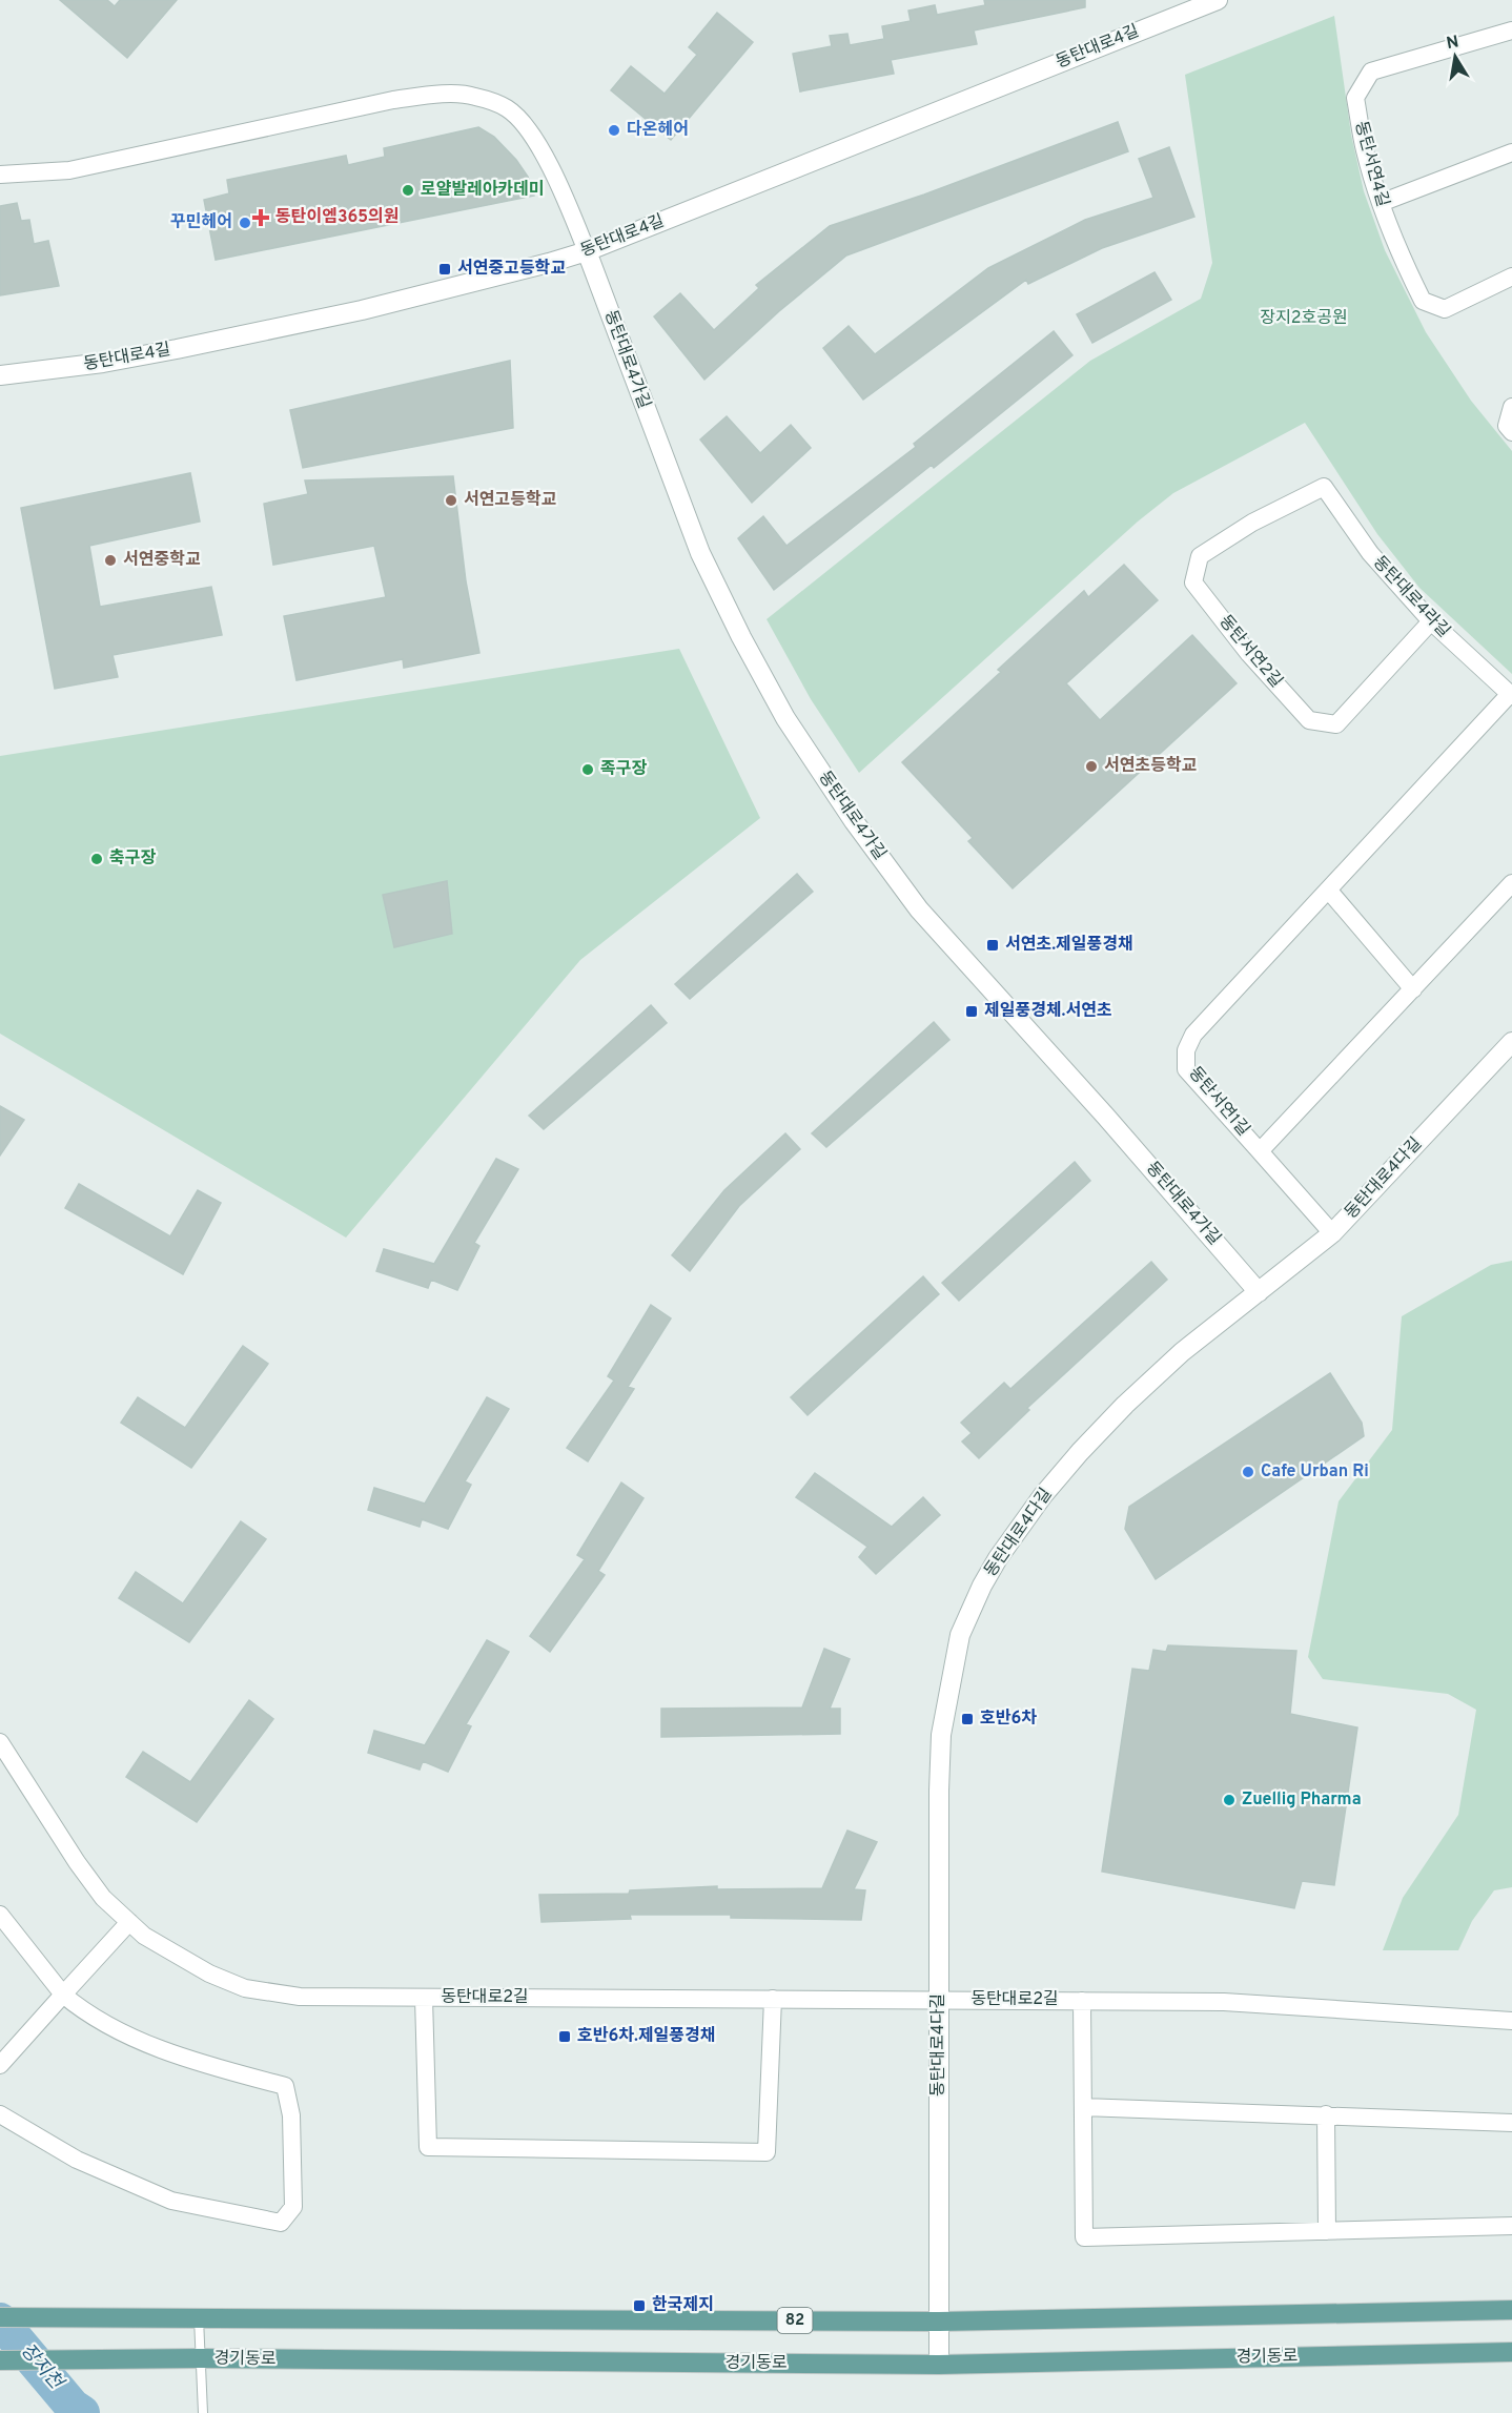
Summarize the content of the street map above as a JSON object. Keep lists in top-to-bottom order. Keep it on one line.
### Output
{"streets":{"main road":["82","경기동로"],"street":["동탄대로4길","동탄서연4길","동탄대로4가길","동탄대로4라길","동탄서연2길","동탄서연1길","동탄대로4다길","동탄대로2길"]},"crossings":[["동탄대로4길","동탄대로4가길"],["동탄대로4가길","동탄대로4다길"],["동탄대로4라길","동탄서연2길"],["동탄대로4라길","동탄서연1길"],["동탄대로4다길","동탄대로2길"],["동탄대로4다길","82"],["동탄대로4다길","경기동로"]],"water":["장지천"],"parks":["장지2호공원"],"places":{"other":["다온헤어","로얄발레아카데미","꾸민헤어","서연고등학교","서연중학교","서연초등학교","족구장","축구장","Cafe Urban Ri","Zuellig Pharma"],"health":["동탄이엠365의원"],"transit":["서연중고등학교","서연초.제일풍경채","제일풍경체.서연초","호반6차","호반6차.제일풍경채","한국제지"]},"north":"top"}
